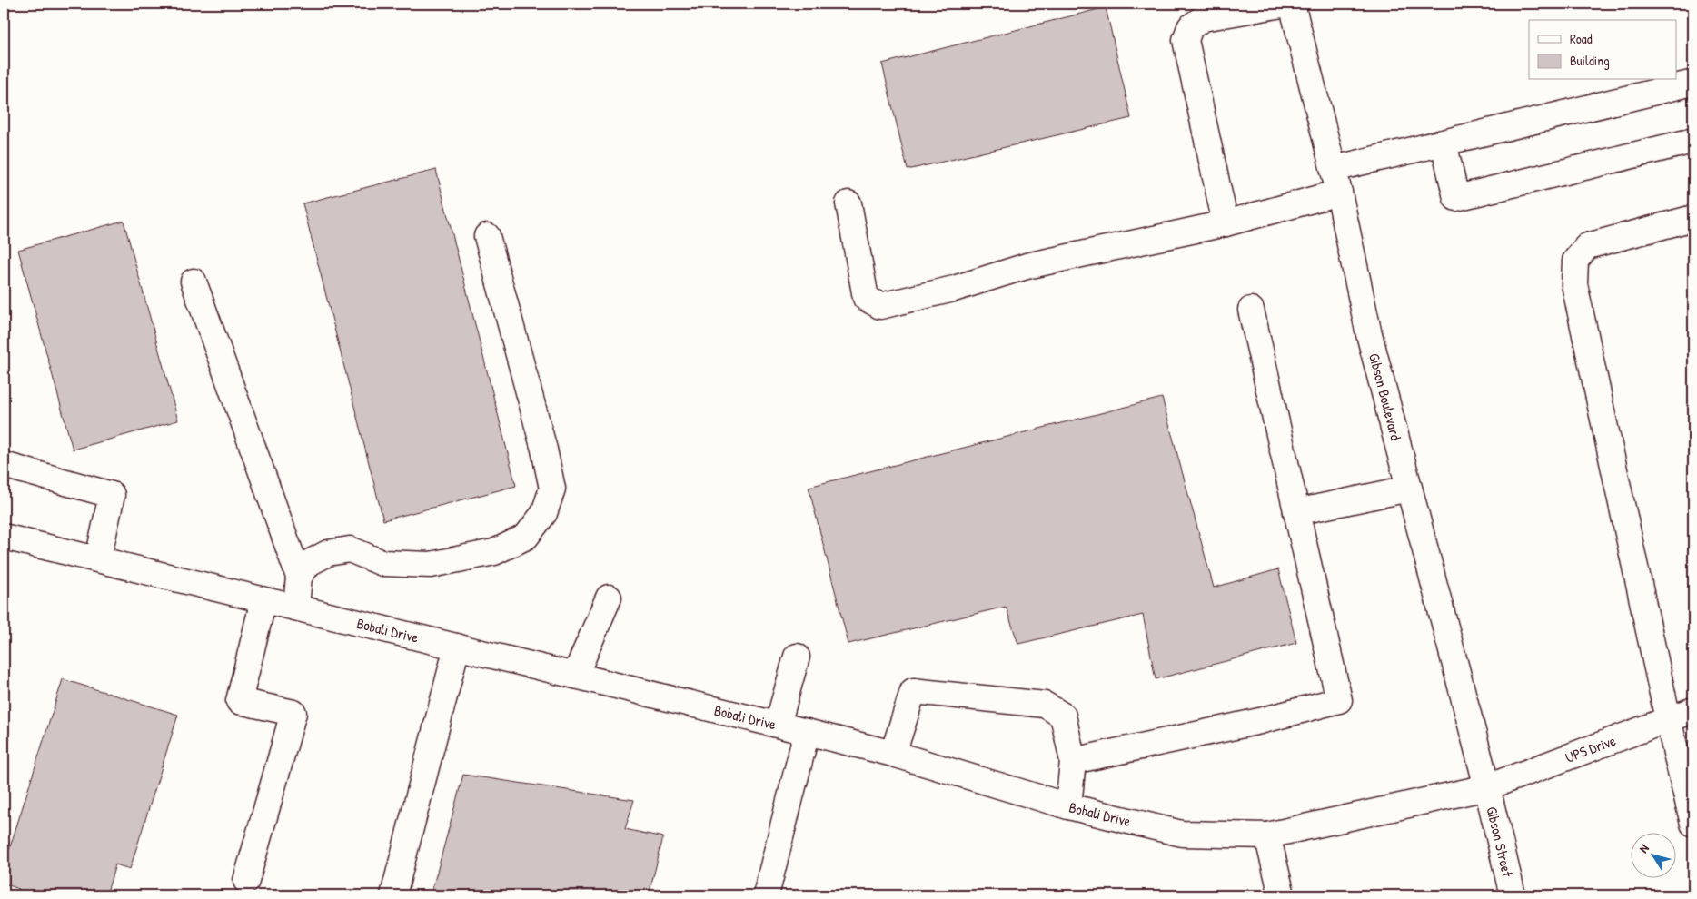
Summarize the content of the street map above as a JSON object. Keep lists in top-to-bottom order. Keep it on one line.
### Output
{"streets":{"street":["Gibson Boulevard","Bobali Drive","UPS Drive","Gibson Street"]},"crossings":[["Gibson Boulevard","Bobali Drive"],["Gibson Boulevard","UPS Drive"],["Gibson Boulevard","Gibson Street"],["Bobali Drive","UPS Drive"],["Bobali Drive","Gibson Street"],["UPS Drive","Gibson Street"]],"legend":["Road","Building"],"north":"top left"}
